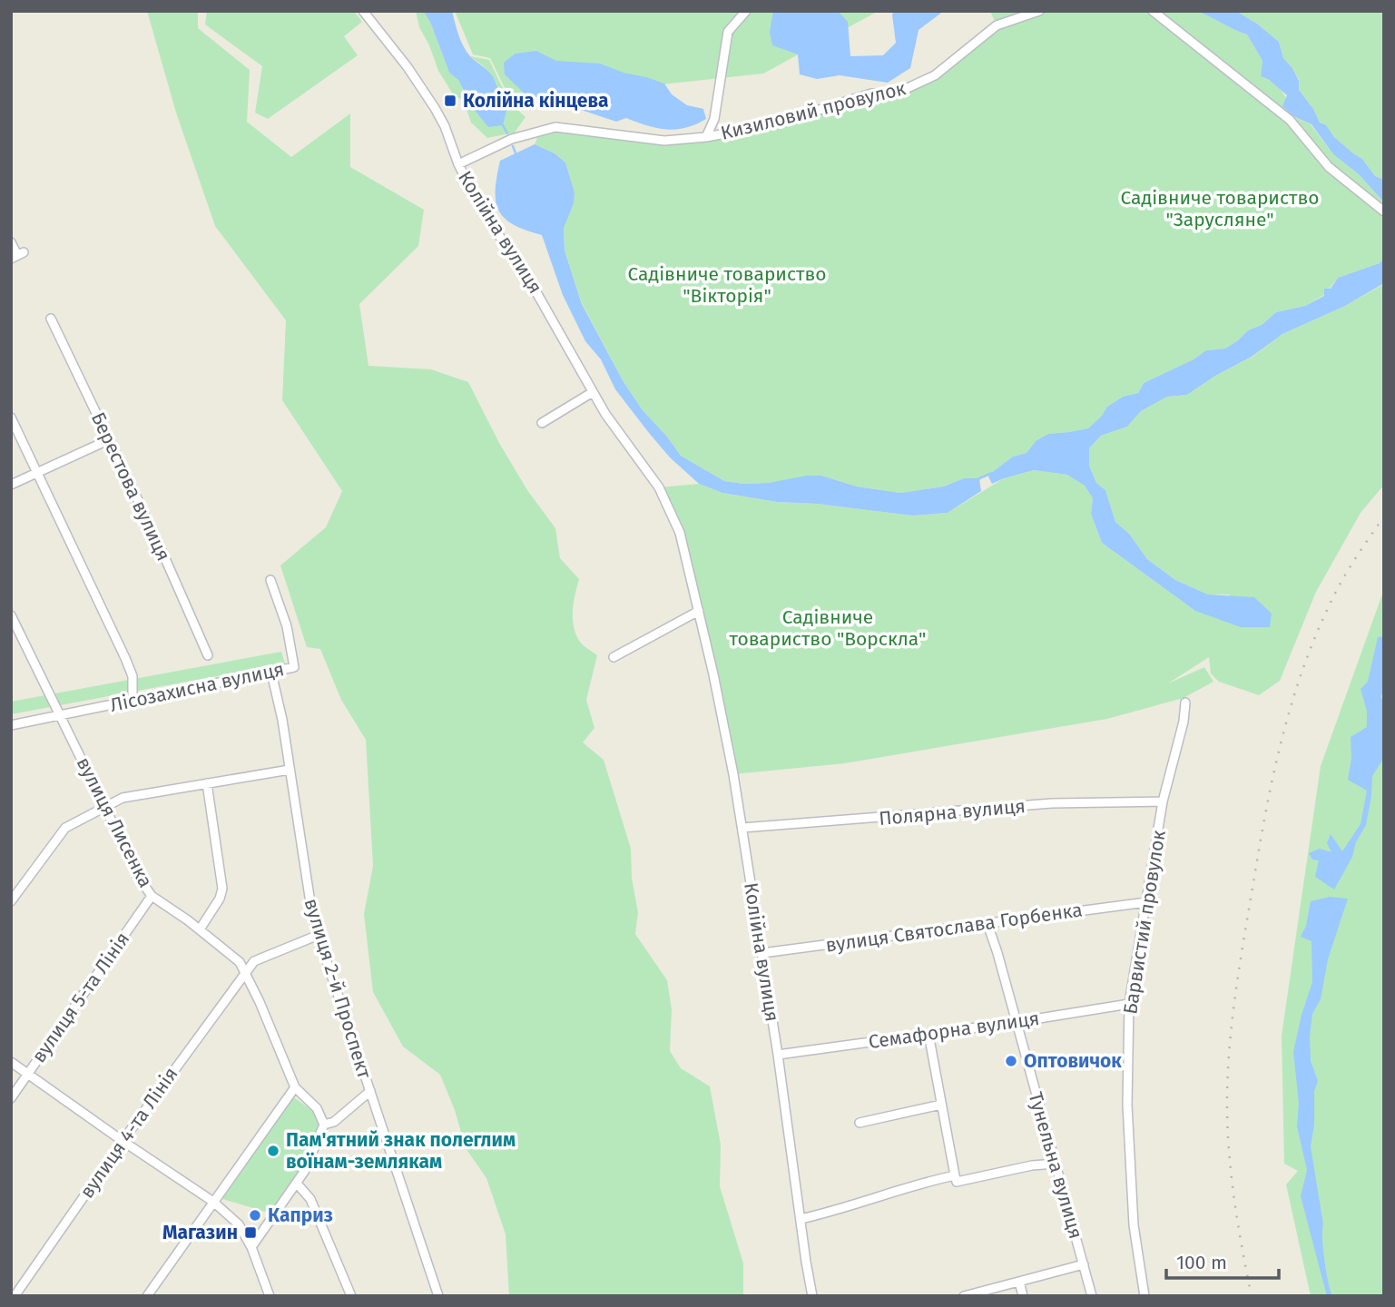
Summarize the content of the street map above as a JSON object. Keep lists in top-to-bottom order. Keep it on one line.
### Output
{"streets":{"street":["Кизиловий провулок","Колійна вулиця","Берестова вулиця","Лісозахисна вулиця","Полярна вулиця","вулиця Лисенка","Барвистий провулок","вулиця Святослава Горбенка","вулиця 2-й Проспект","вулиця 5-та Лінія","Семафорна вулиця","вулиця 4-та Лінія","Тунельна вулиця"]},"crossings":[["Кизиловий провулок","Колійна вулиця"],["Колійна вулиця","Полярна вулиця"],["Колійна вулиця","вулиця Святослава Горбенка"],["Колійна вулиця","Семафорна вулиця"],["Лісозахисна вулиця","вулиця Лисенка"],["Лісозахисна вулиця","вулиця 2-й Проспект"],["Полярна вулиця","Барвистий провулок"],["вулиця Лисенка","вулиця 5-та Лінія"],["вулиця Лисенка","вулиця 4-та Лінія"],["Барвистий провулок","вулиця Святослава Горбенка"],["Барвистий провулок","Семафорна вулиця"],["вулиця Святослава Горбенка","Тунельна вулиця"],["вулиця 2-й Проспект","вулиця 4-та Лінія"],["Семафорна вулиця","Тунельна вулиця"]],"parks":["Садівниче товариство \"Зарусляне\"","Садівниче товариство \"Вікторія\"","Садівниче товариство \"Ворскла\""],"places":{"transit":["Колійна кінцева","Магазин"],"other":["Оптовичок","Пам'ятний знак полеглим воїнам-землякам","Каприз"]},"scale_bar":"100 m"}
